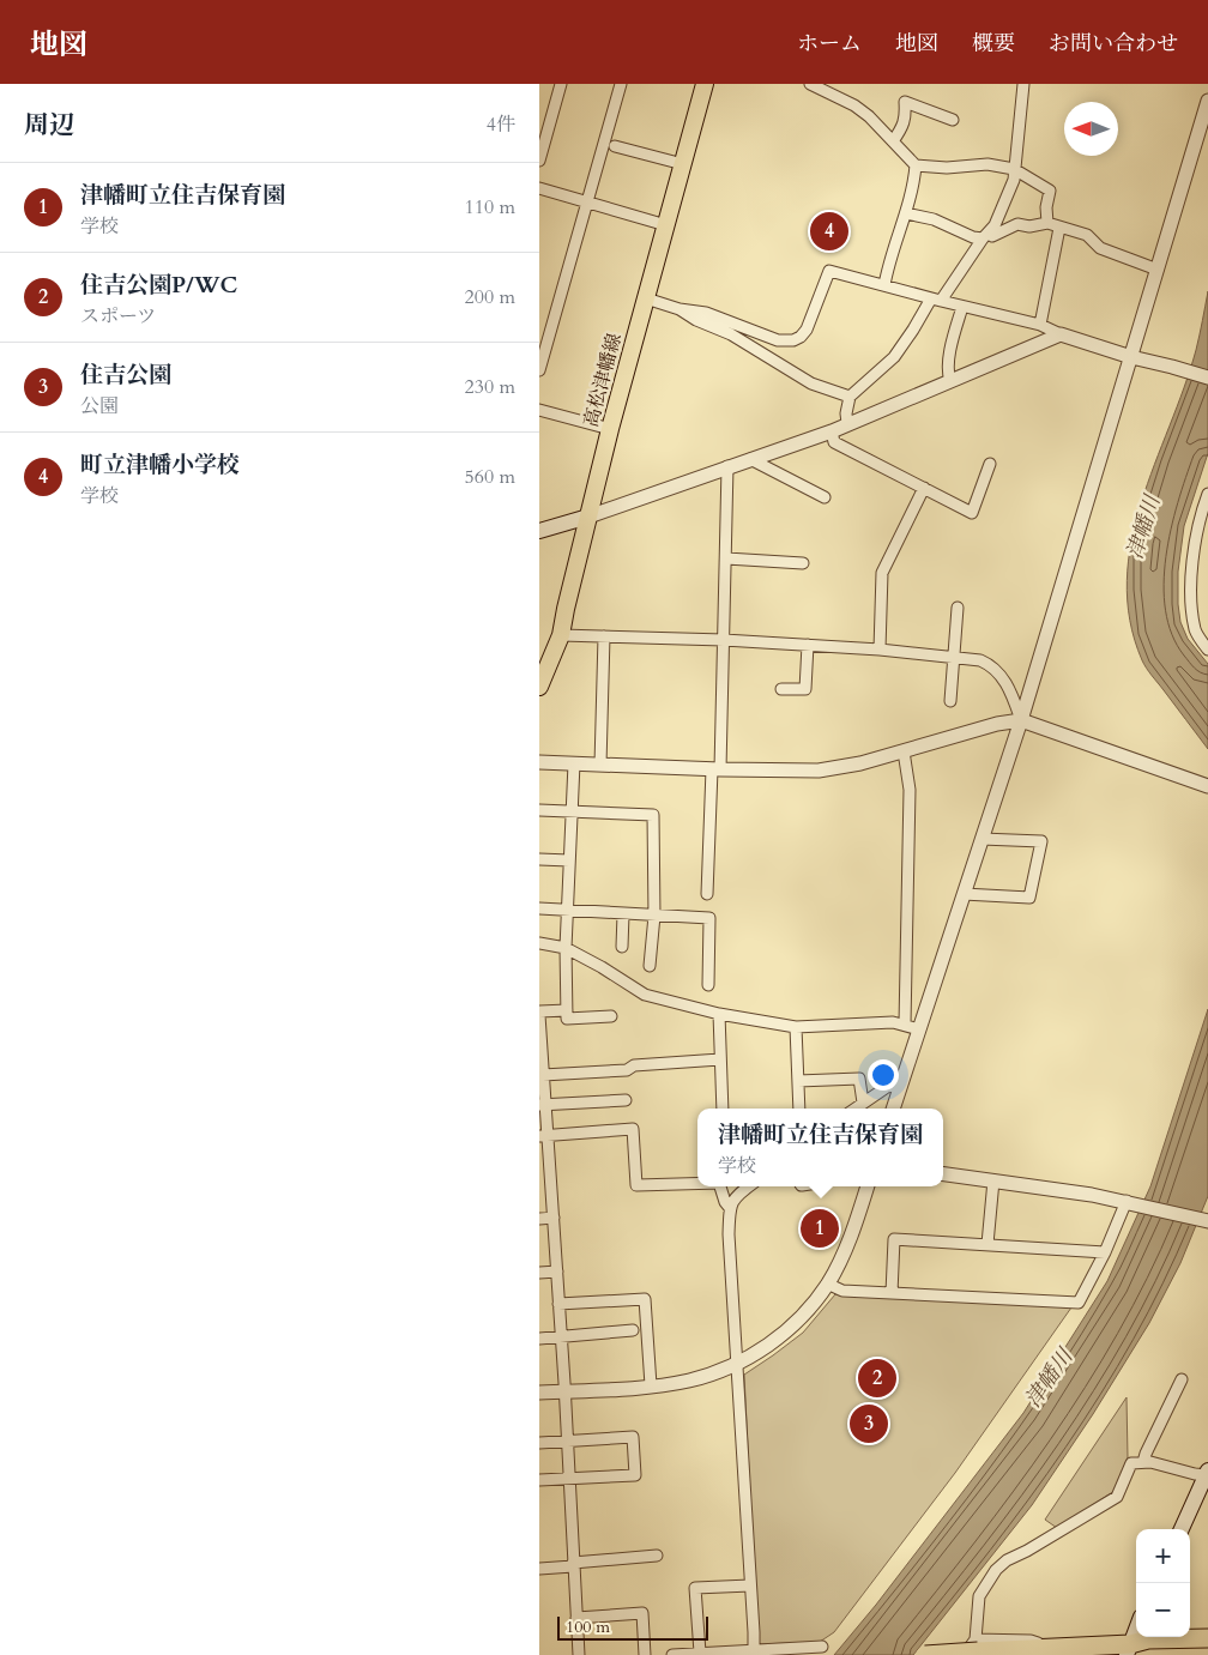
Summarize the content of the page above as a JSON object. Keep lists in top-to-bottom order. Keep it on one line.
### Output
{"streets":{"main road":["高松津幡線"]},"water":["津幡川"],"scale_bar":"100 m","north":"left","page":{"header":"地図","nav":["ホーム","地図","概要","お問い合わせ"],"heading":["周辺","4件"],"list":[{"mark":"1","name":"津幡町立住吉保育園","note":"学校","value":"110 m"},{"mark":"2","name":"住吉公園P/WC","note":"スポーツ","value":"200 m"},{"mark":"3","name":"住吉公園","note":"公園","value":"230 m"},{"mark":"4","name":"町立津幡小学校","note":"学校","value":"560 m"}],"pins":["4","1","2","3"],"popup":["津幡町立住吉保育園","学校"],"map_buttons":["+","−"],"scale":"100 m"}}
